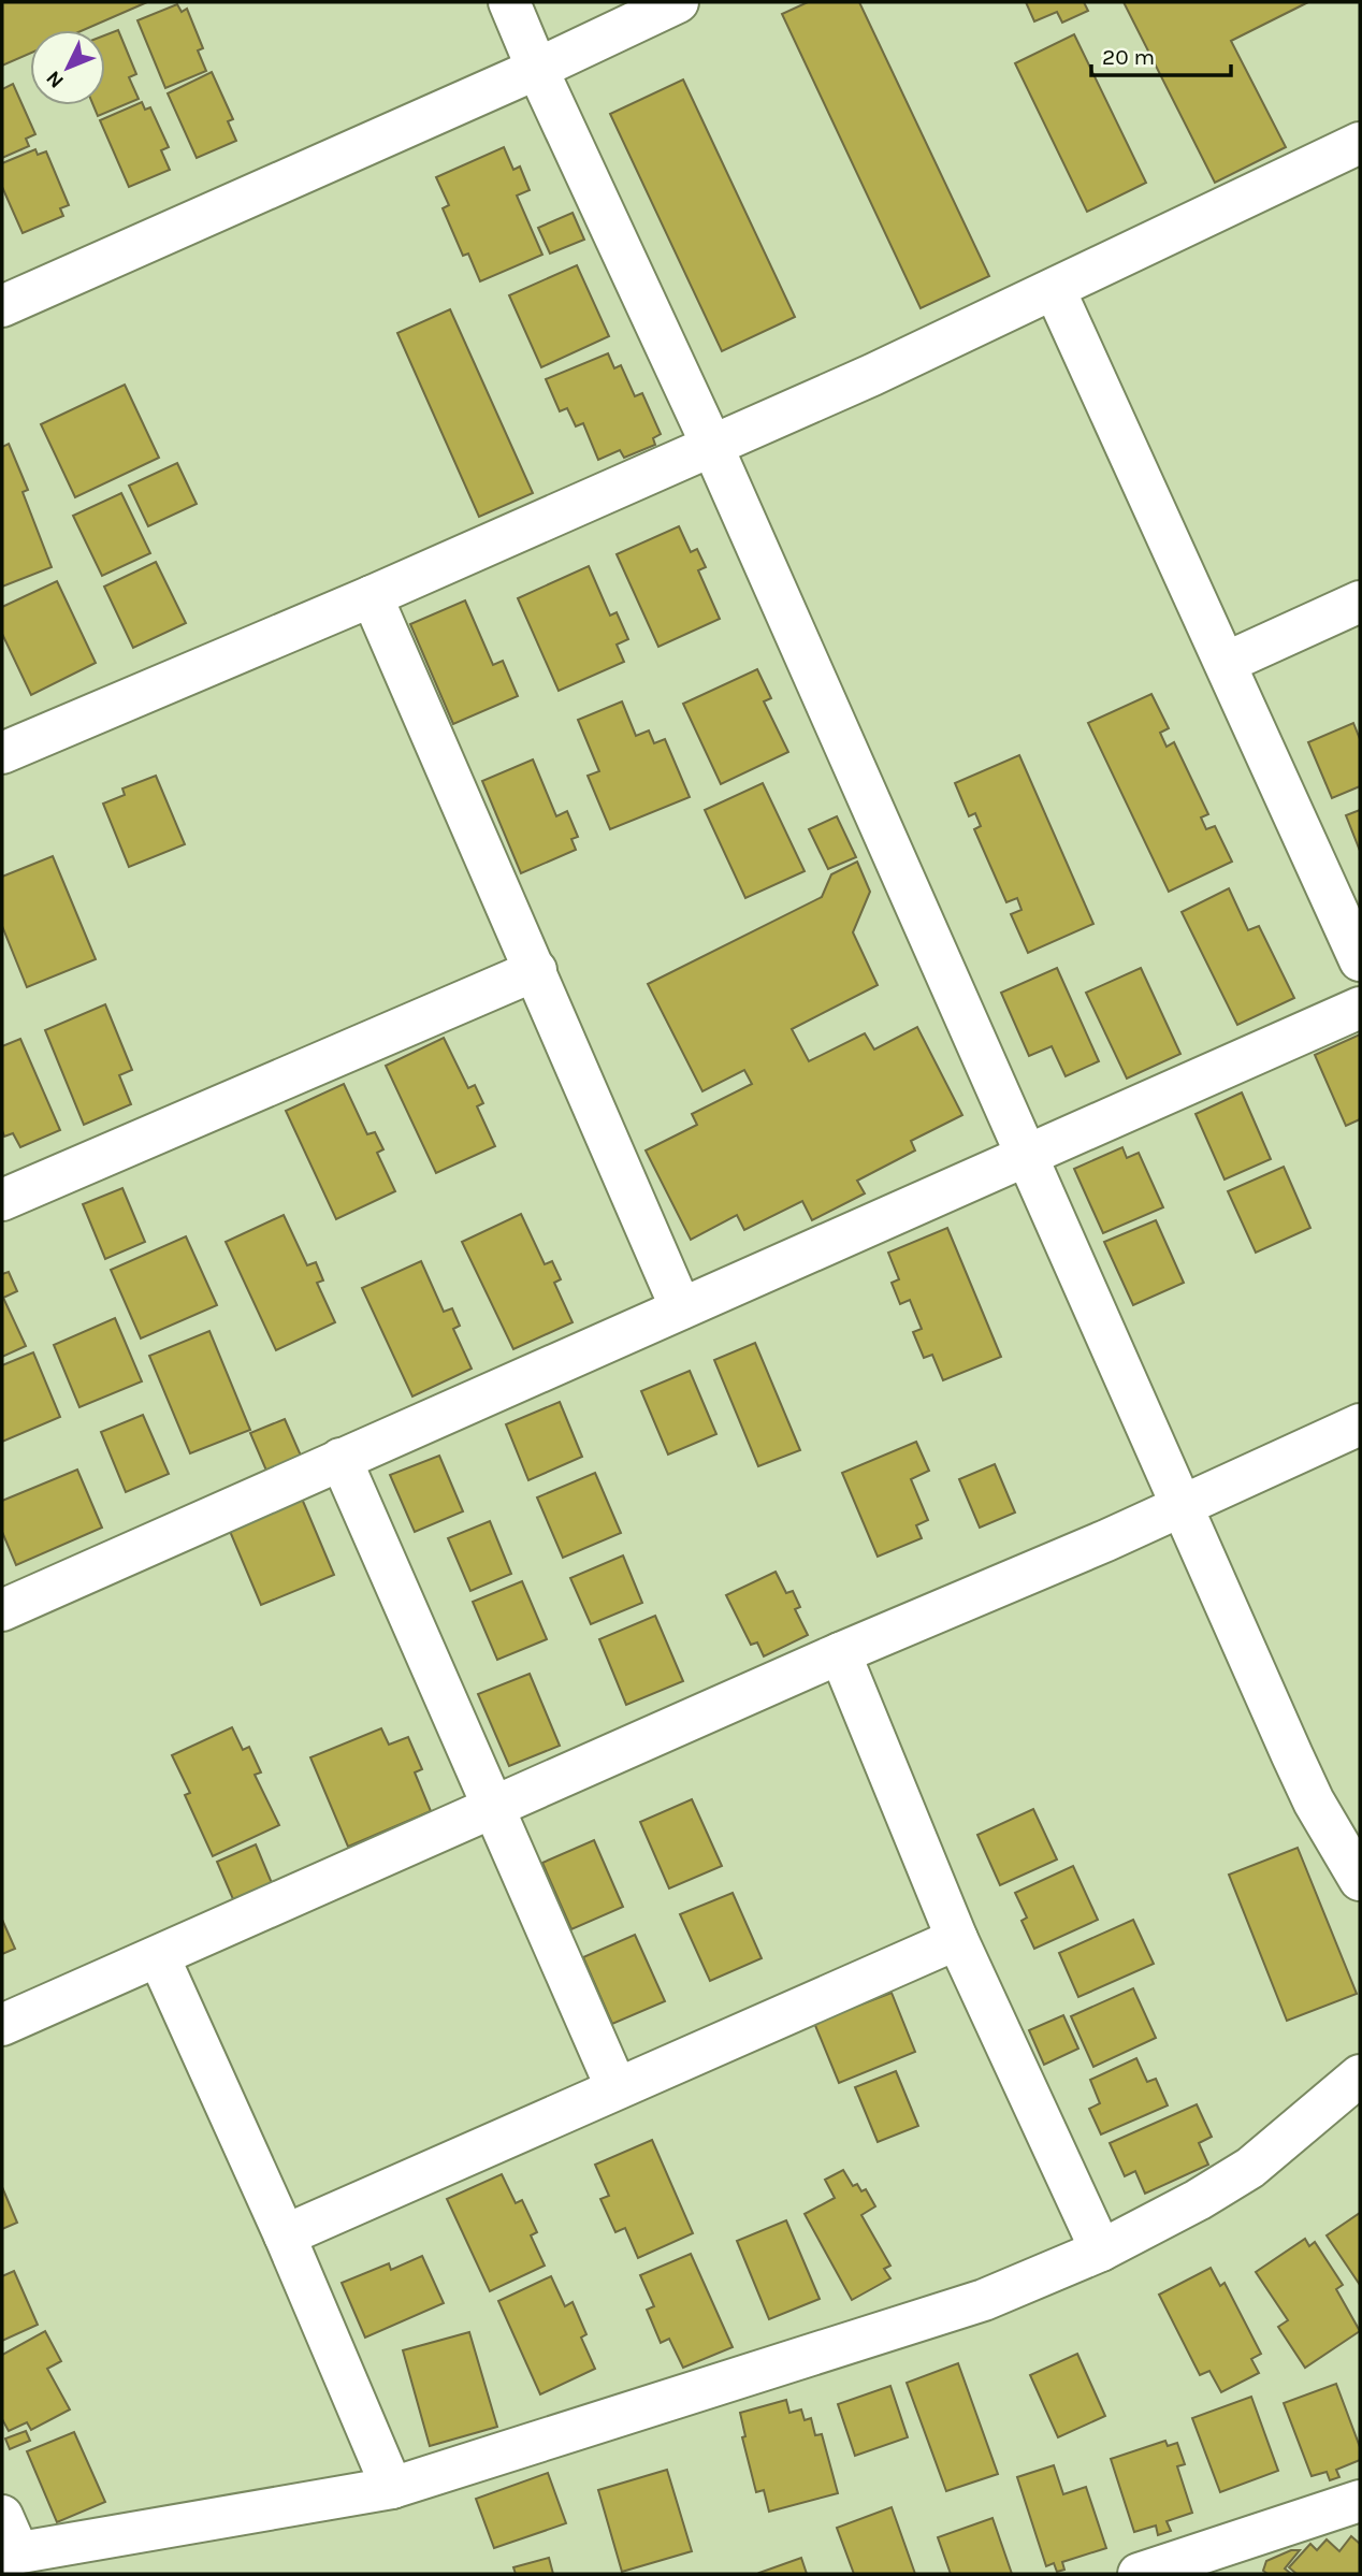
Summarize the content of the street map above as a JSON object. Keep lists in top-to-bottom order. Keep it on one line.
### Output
{"scale_bar":"20 m","north":"bottom left"}
